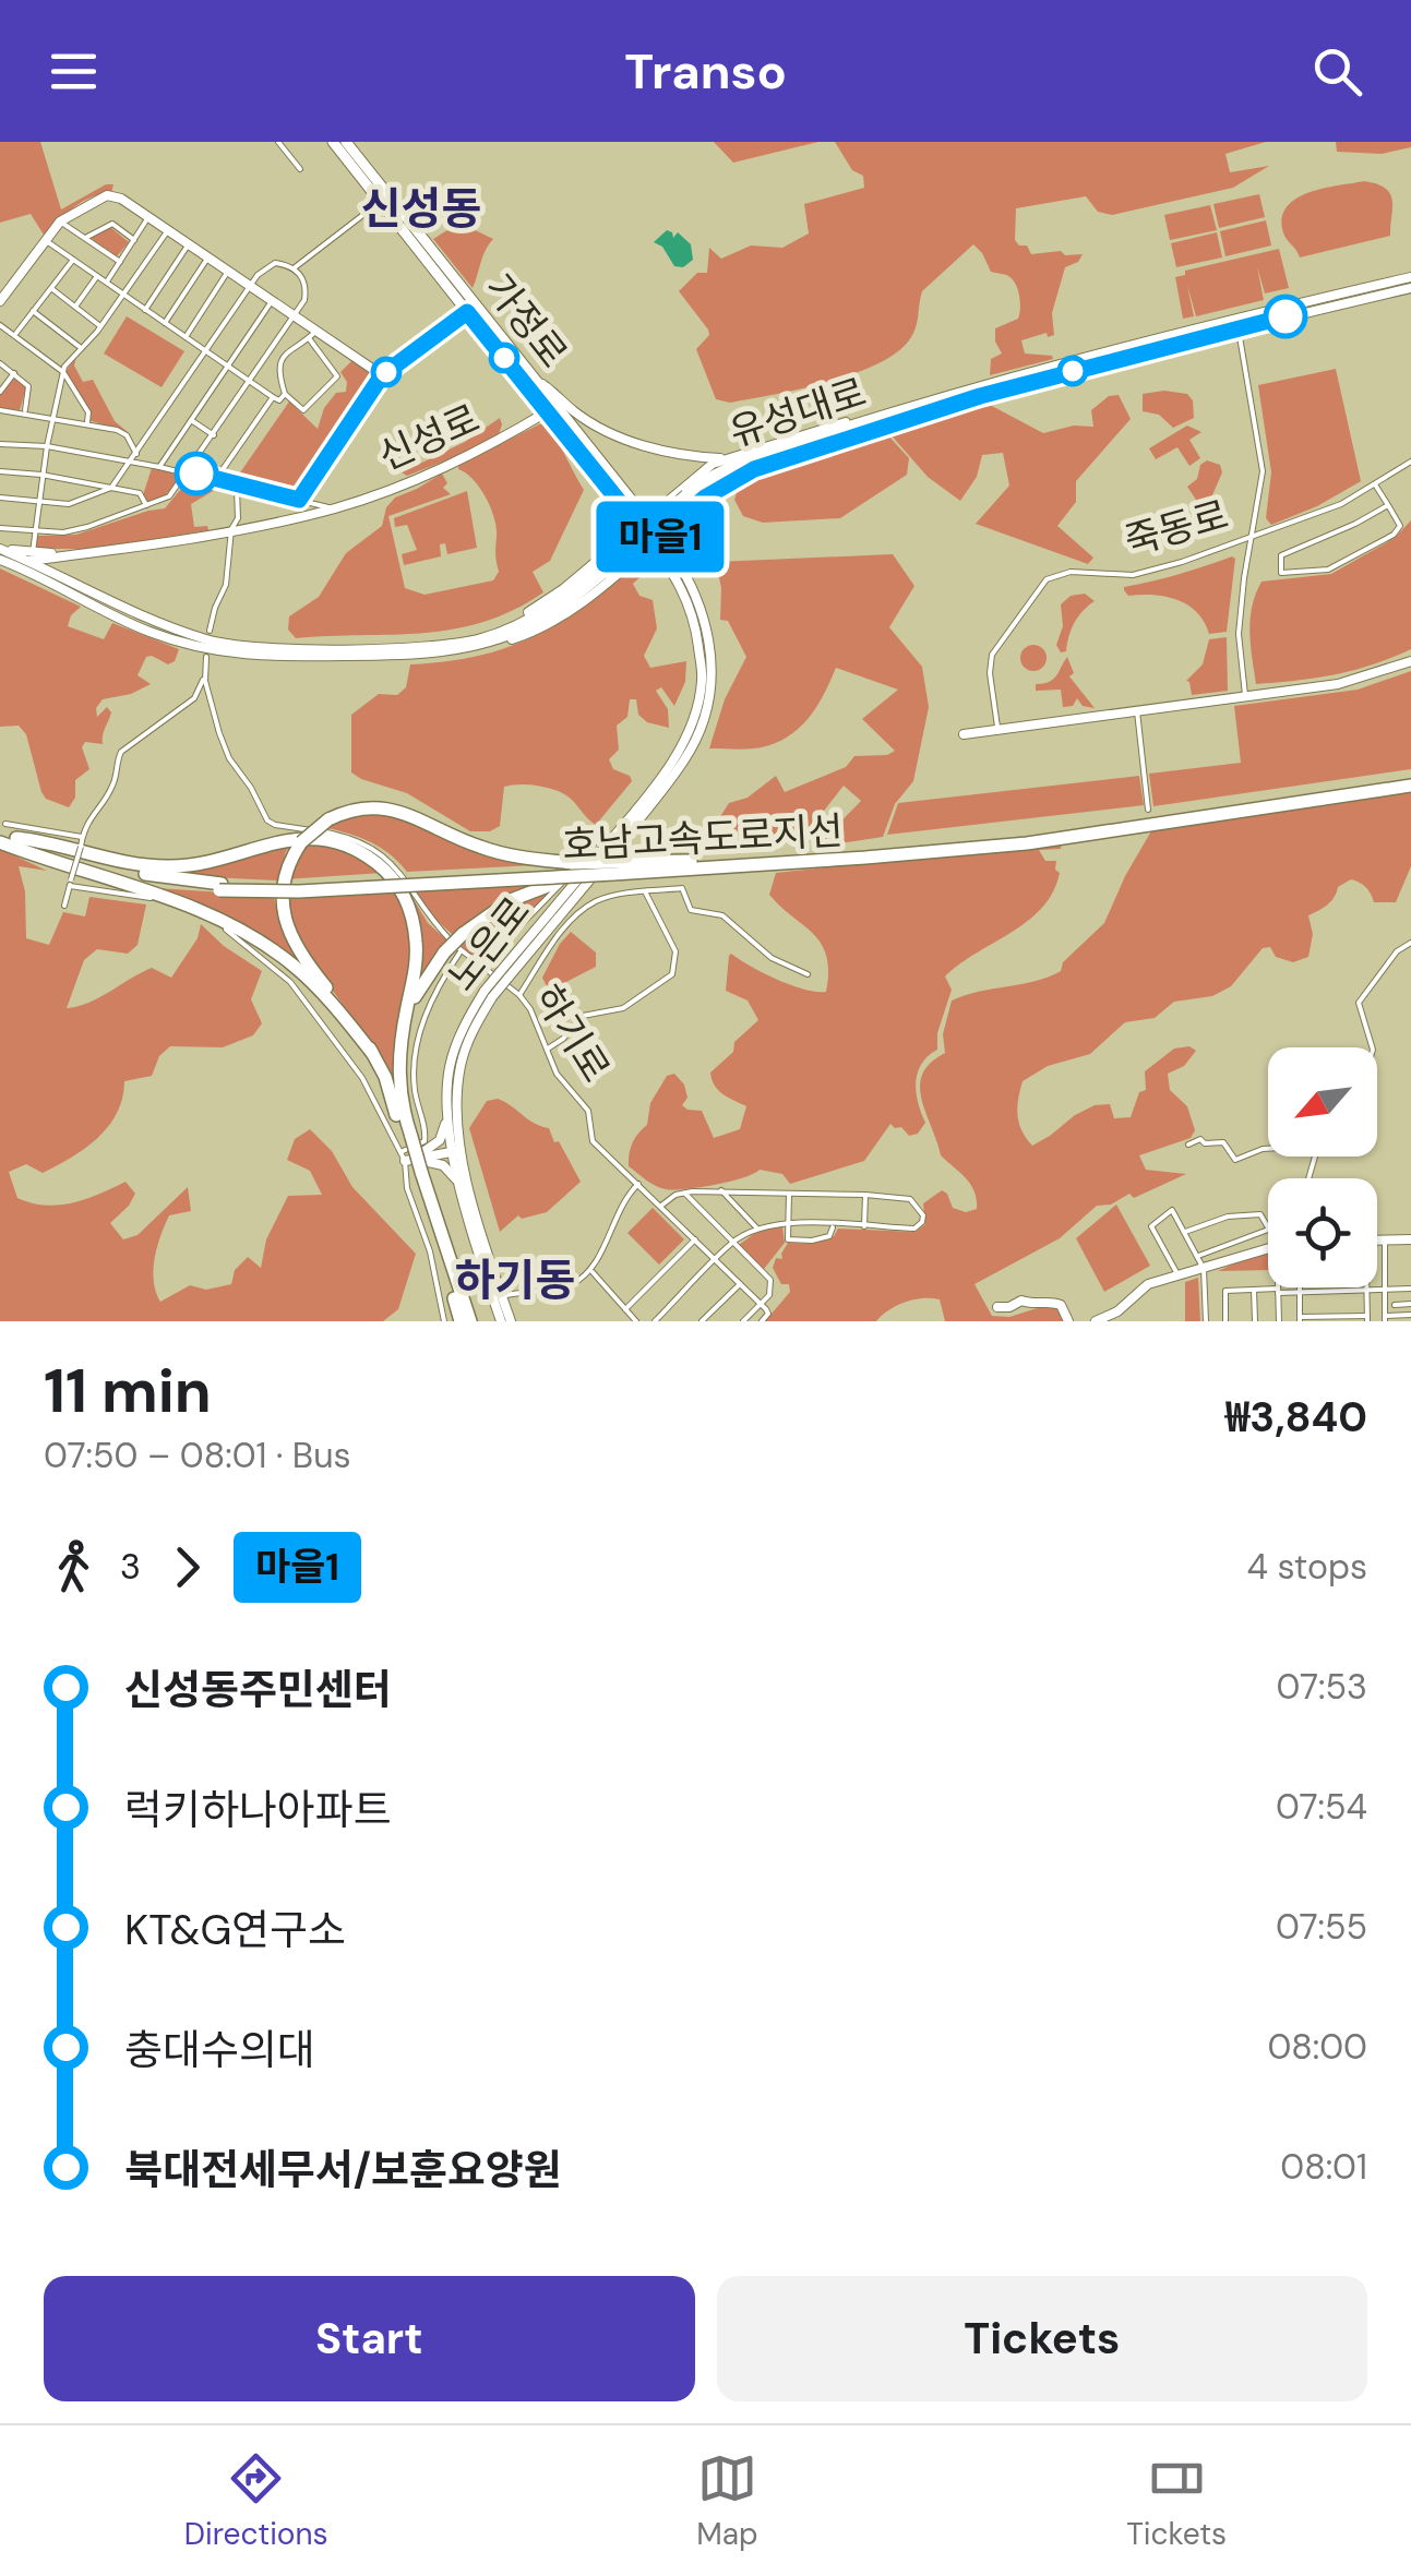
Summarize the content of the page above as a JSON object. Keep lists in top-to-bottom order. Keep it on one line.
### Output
{"streets":{"highway":["호남고속도로지선"],"main road":["가정로"],"street":["유성대로","신성로","죽동로","노은로","하기로"]},"crossings":[["가정로","신성로"],["가정로","노은로"],["유성대로","신성로"]],"districts":["신성동","하기동"],"lines":["bus line 마을1"],"north":"bottom left","page":{"header":"Transo","on_map":"마을1","heading":["11 min","07:50 – 08:01 · Bus","₩3,840"],"legs":["3","마을1","4 stops"],"list":[{"name":"신성동주민센터","value":"07:53"},{"name":"럭키하나아파트","value":"07:54"},{"name":"KT&G연구소","value":"07:55"},{"name":"충대수의대","value":"08:00"},{"name":"북대전세무서/보훈요양원","value":"08:01"}],"buttons":["Start","Tickets"],"tabs":["Directions","Map","Tickets"]}}
